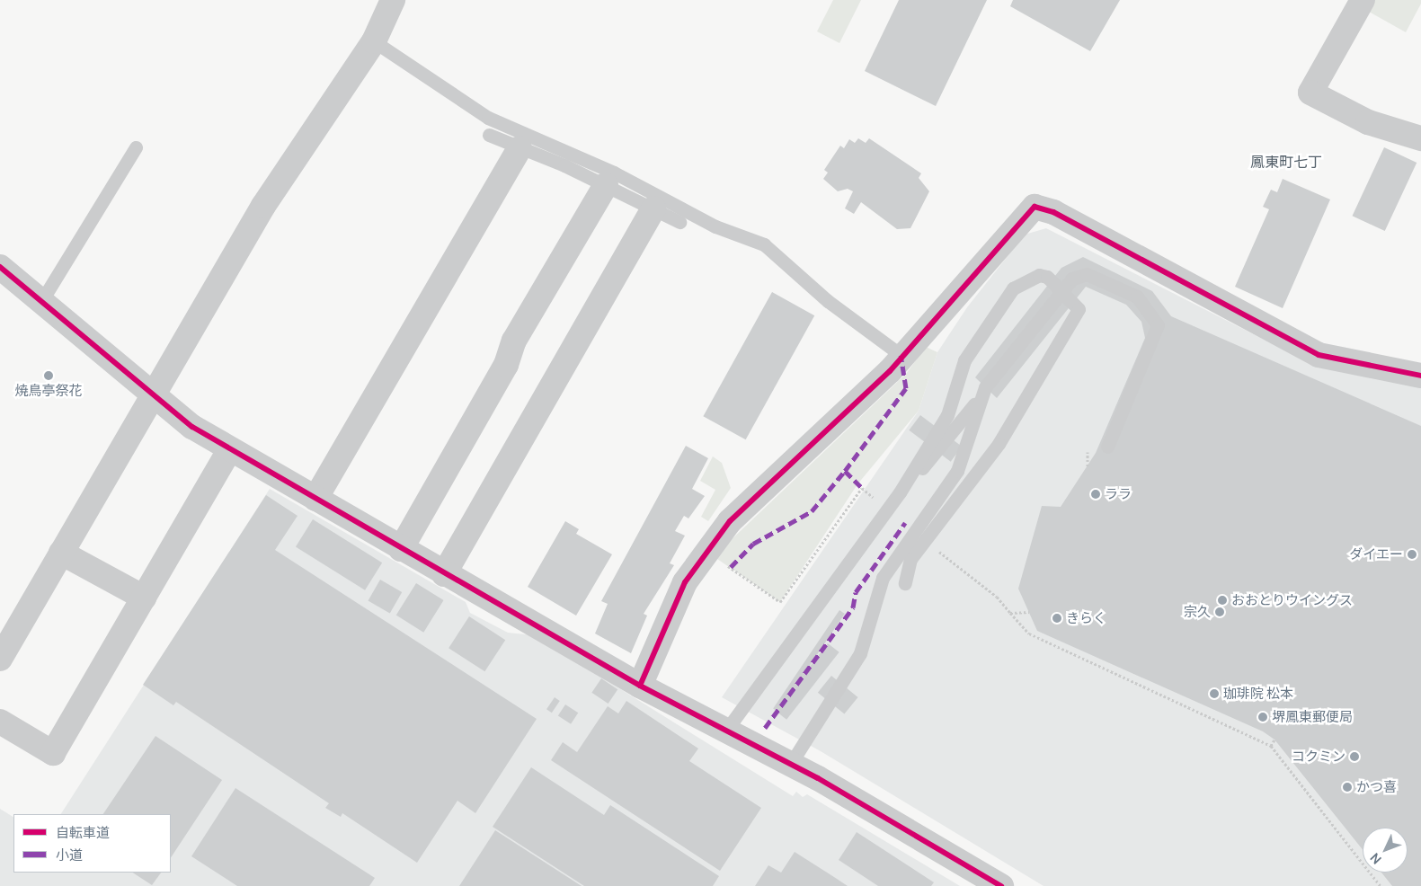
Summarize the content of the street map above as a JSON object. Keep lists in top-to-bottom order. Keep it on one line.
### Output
{"districts":["鳳東町七丁"],"places":["焼鳥亭祭花","ララ","ダイエー","おおとりウイングス","宗久","きらく","珈琲院 松本","堺鳳東郵便局","コクミン","かつ喜"],"legend":["自転車道","小道"],"north":"bottom left"}
